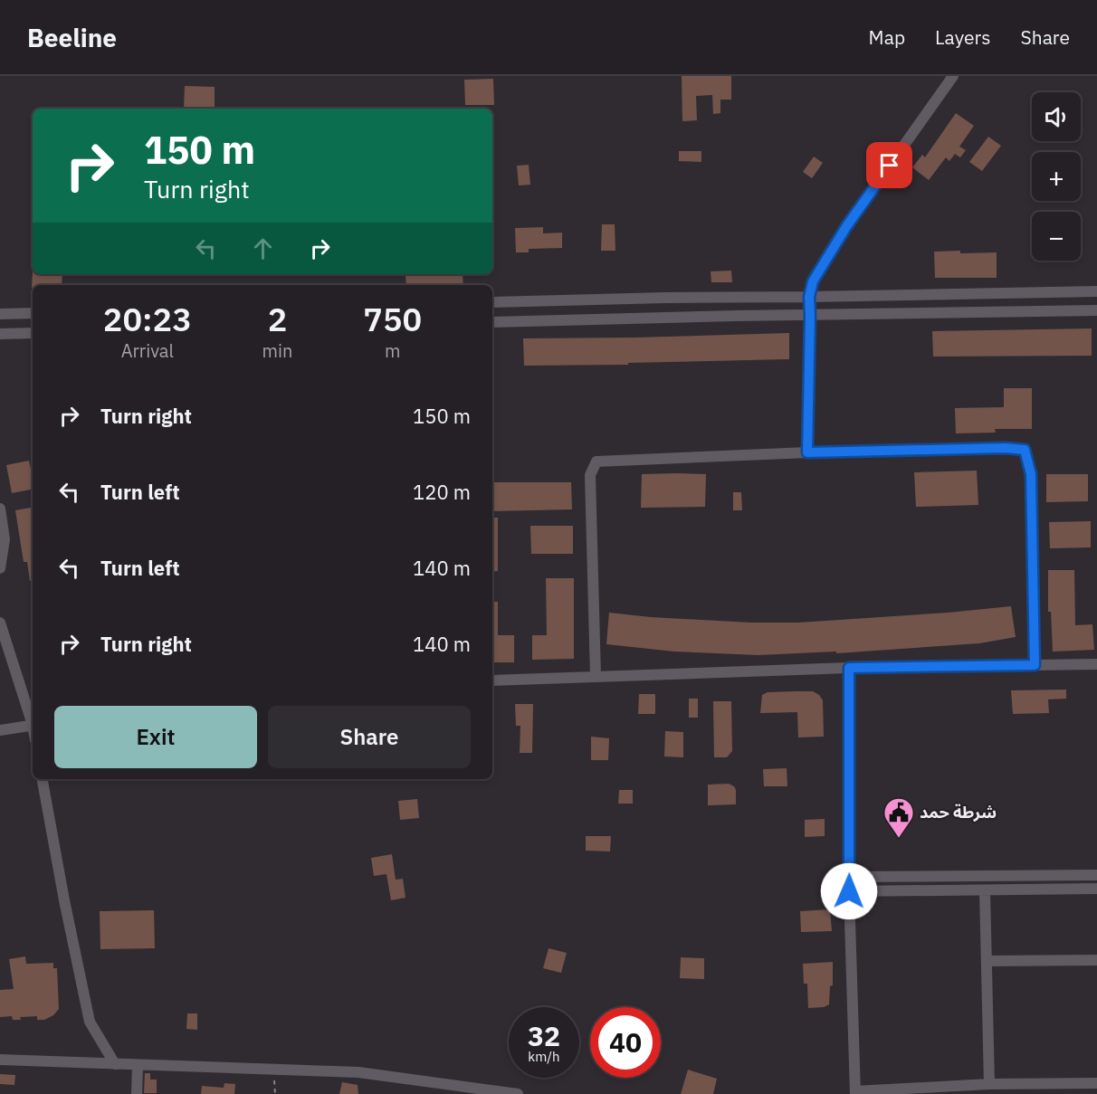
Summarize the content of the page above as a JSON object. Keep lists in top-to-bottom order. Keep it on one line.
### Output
{"places":{"public building":["شرطة حمد"]},"page":{"header":"Beeline","nav":["Map","Layers","Share"],"map_buttons":["+","−"],"turn":["150 m","Turn right"],"eta":["20:23","Arrival","2","min","750","m"],"list":[{"name":"Turn right","value":"150 m"},{"name":"Turn left","value":"120 m"},{"name":"Turn left","value":"140 m"},{"name":"Turn right","value":"140 m"}],"buttons":["Exit","Share"],"speed":"32 km/h","limit":"40"}}
